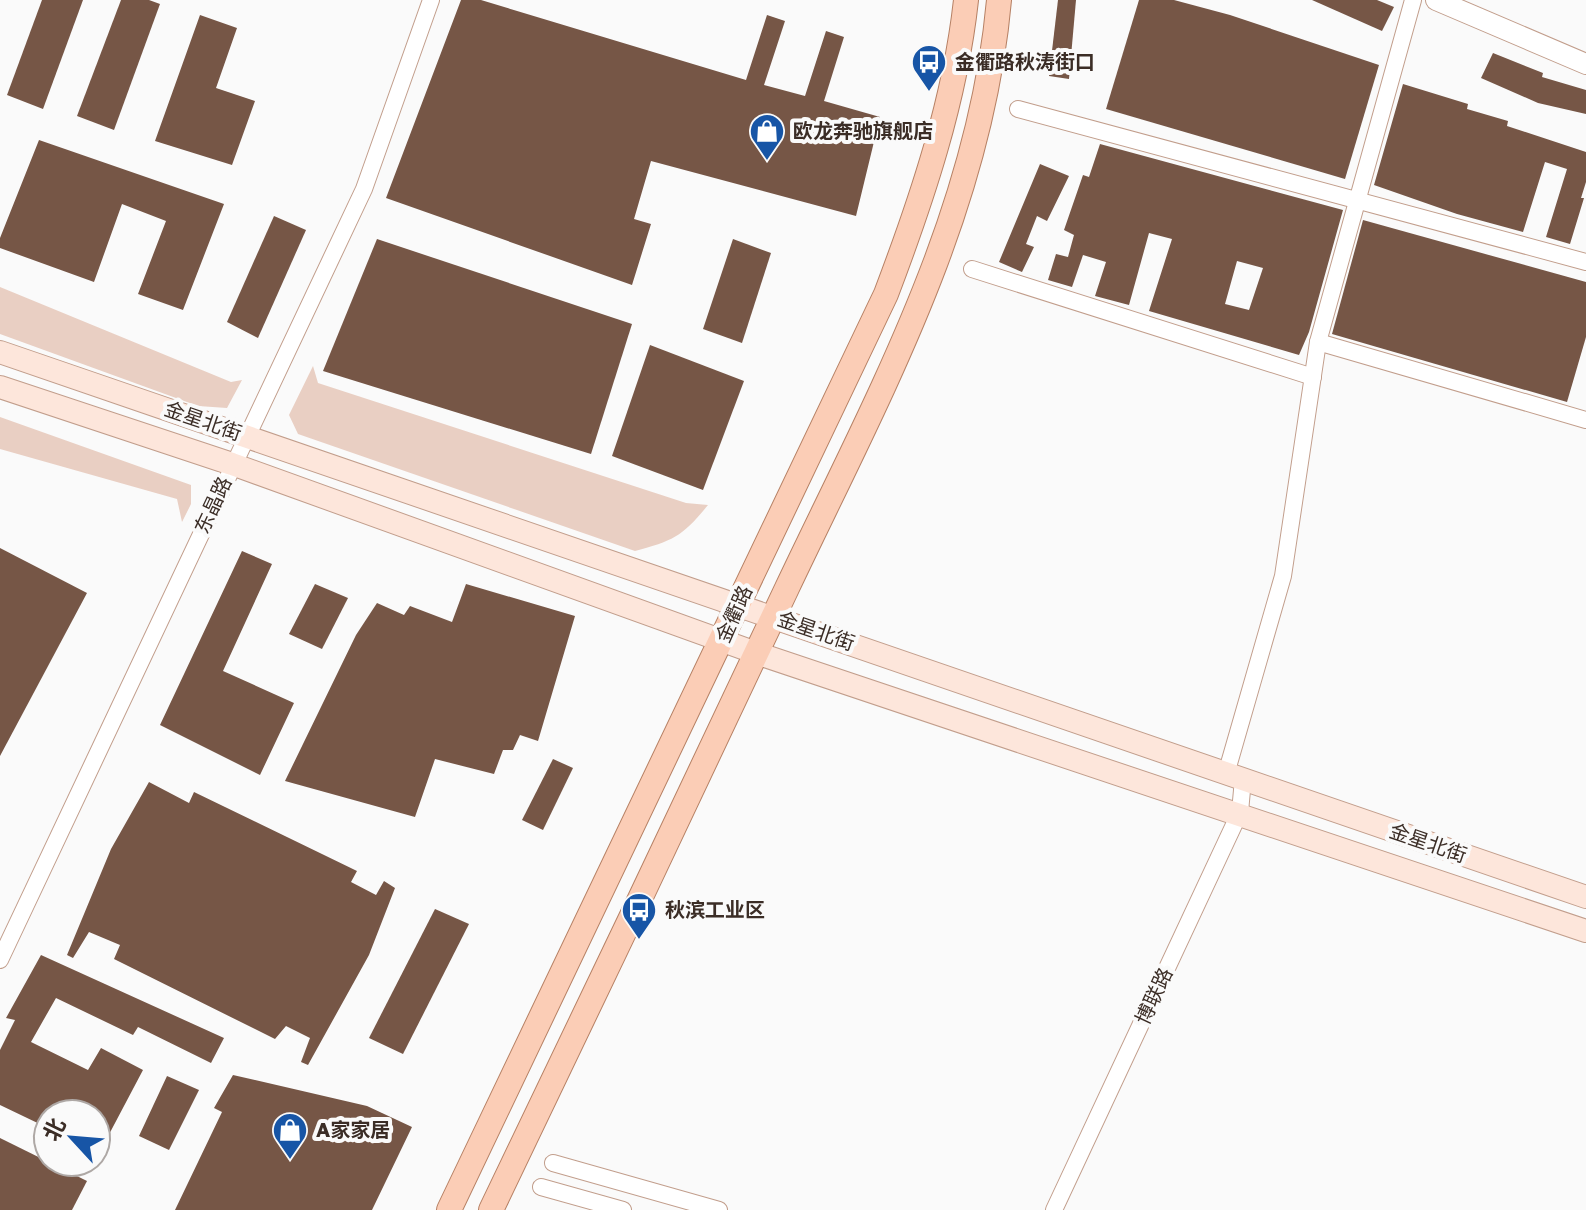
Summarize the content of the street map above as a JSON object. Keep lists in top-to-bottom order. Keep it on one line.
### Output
{"streets":{"main road":["金星北街","金衢路"],"street":["东晶路","博联路"]},"crossings":[["金星北街","东晶路"],["金星北街","金衢路"],["金星北街","博联路"]],"places":{"bus stop":["金衢路秋涛街口","秋滨工业区"],"shop":["欧龙奔驰旗舰店","A家家居"]},"north":"top left"}
